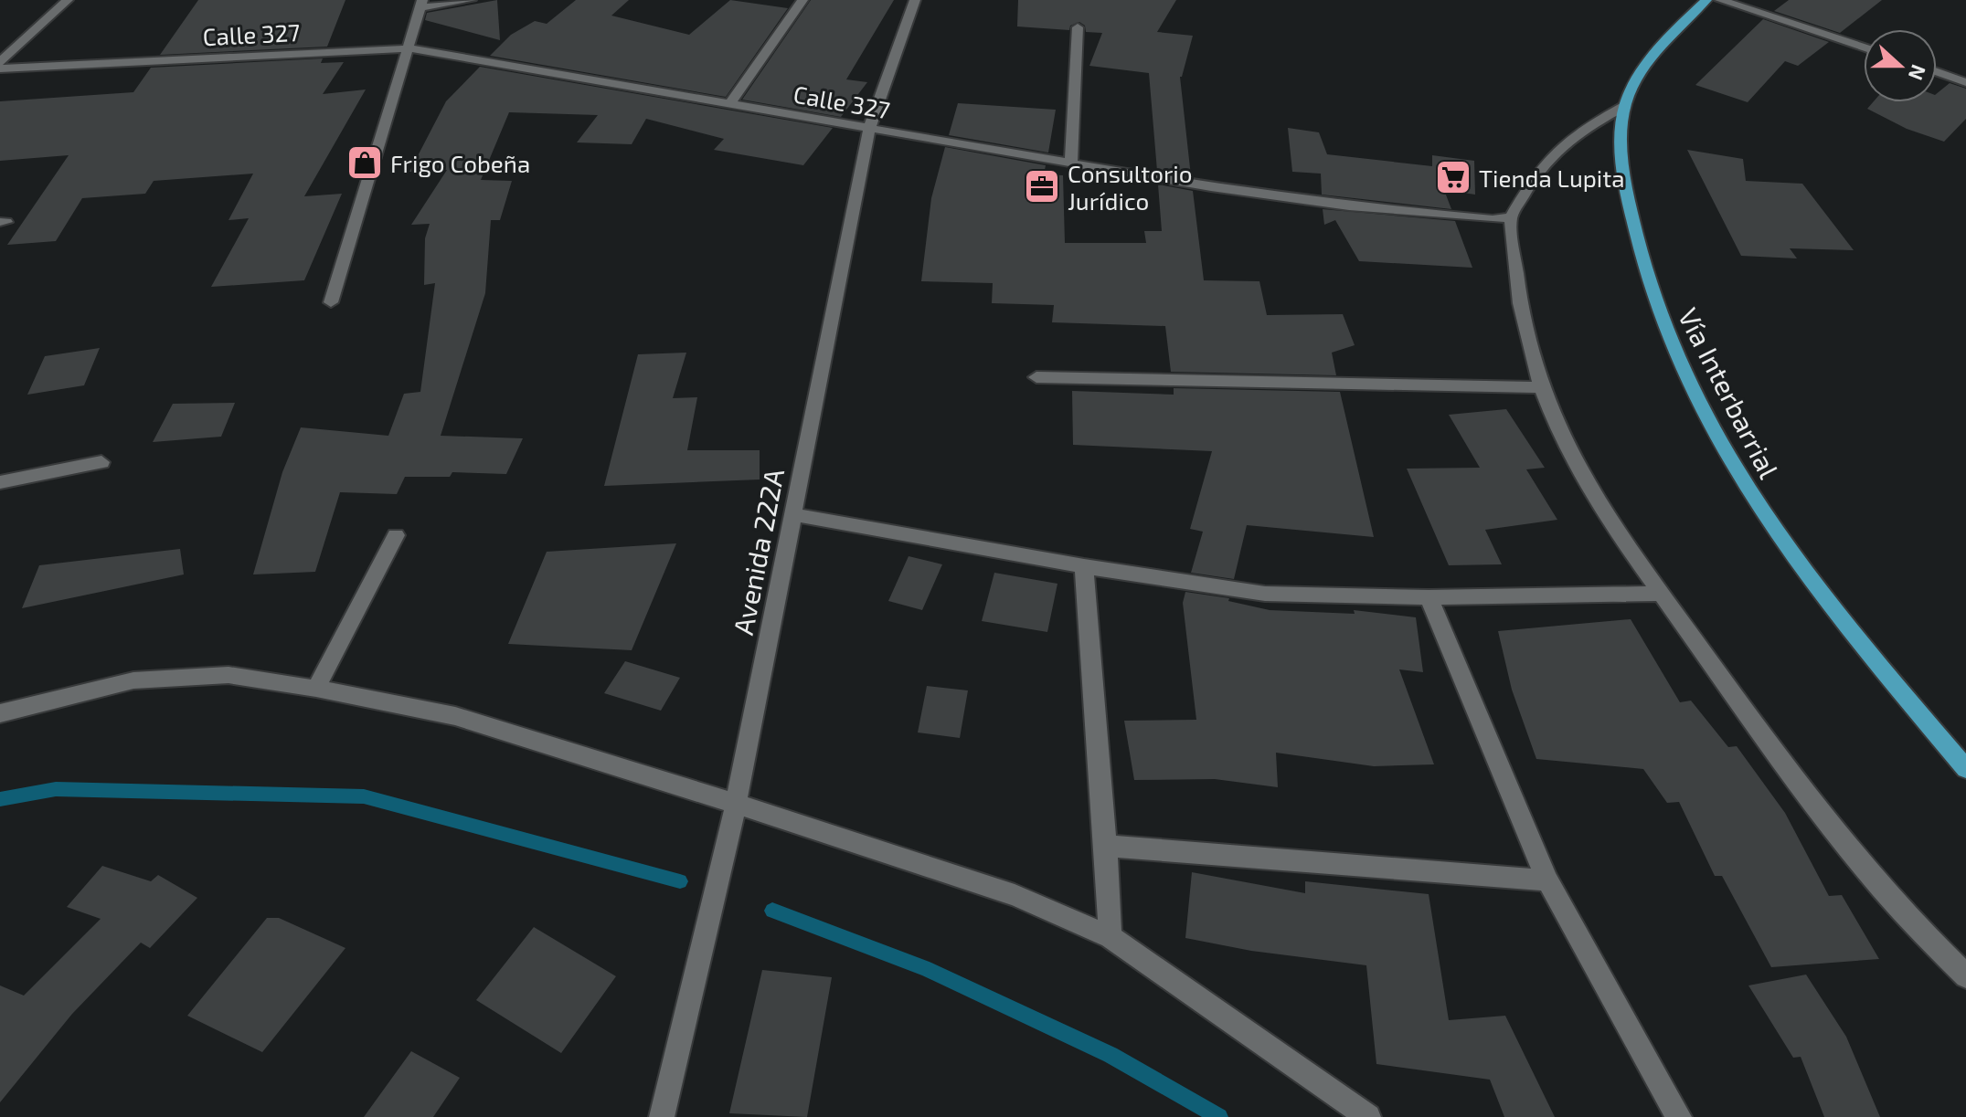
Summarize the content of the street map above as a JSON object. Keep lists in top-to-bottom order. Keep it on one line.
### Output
{"streets":{"main road":["Vía Interbarrial"],"street":["Calle 327","Avenida 222A"]},"crossings":[["Calle 327","Avenida 222A"]],"places":{"shop":["Frigo Cobeña"],"supermarket":["Tienda Lupita"],"office":["Consultorio Jurídico"]},"north":"right"}
